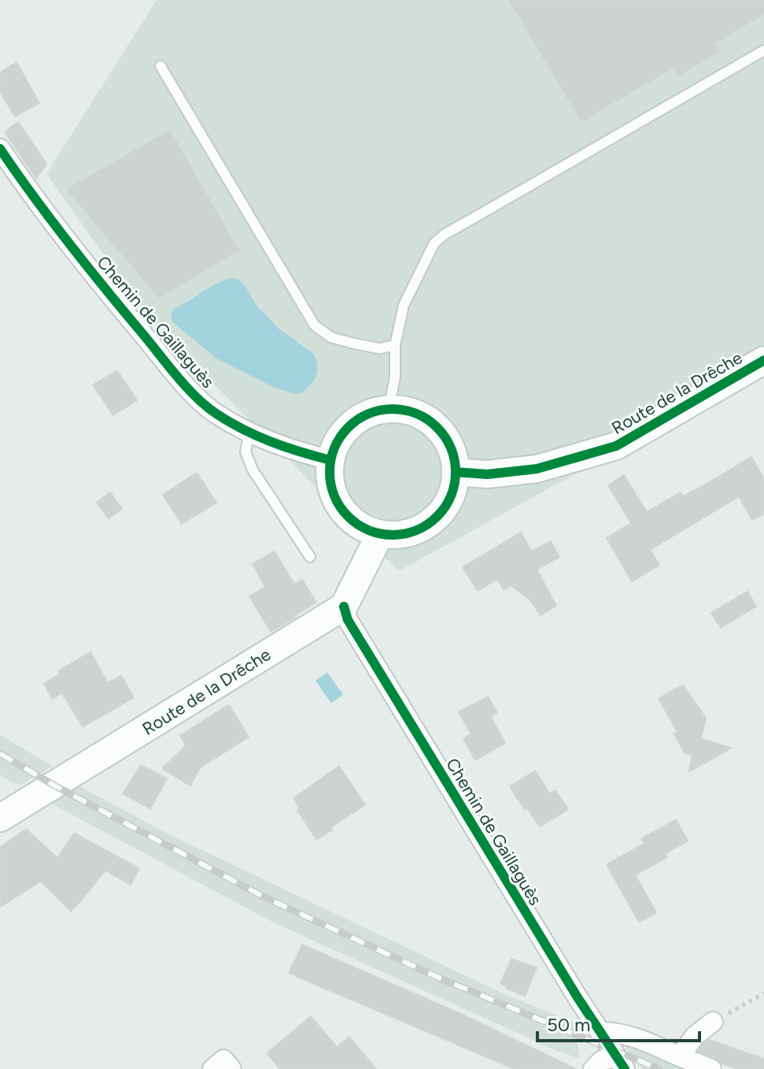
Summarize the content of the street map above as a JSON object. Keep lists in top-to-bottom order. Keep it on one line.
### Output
{"streets":{"street":["Chemin de Gaillaguès","Route de la Drêche"]},"crossings":[["Chemin de Gaillaguès","Route de la Drêche"]],"scale_bar":"50 m"}
